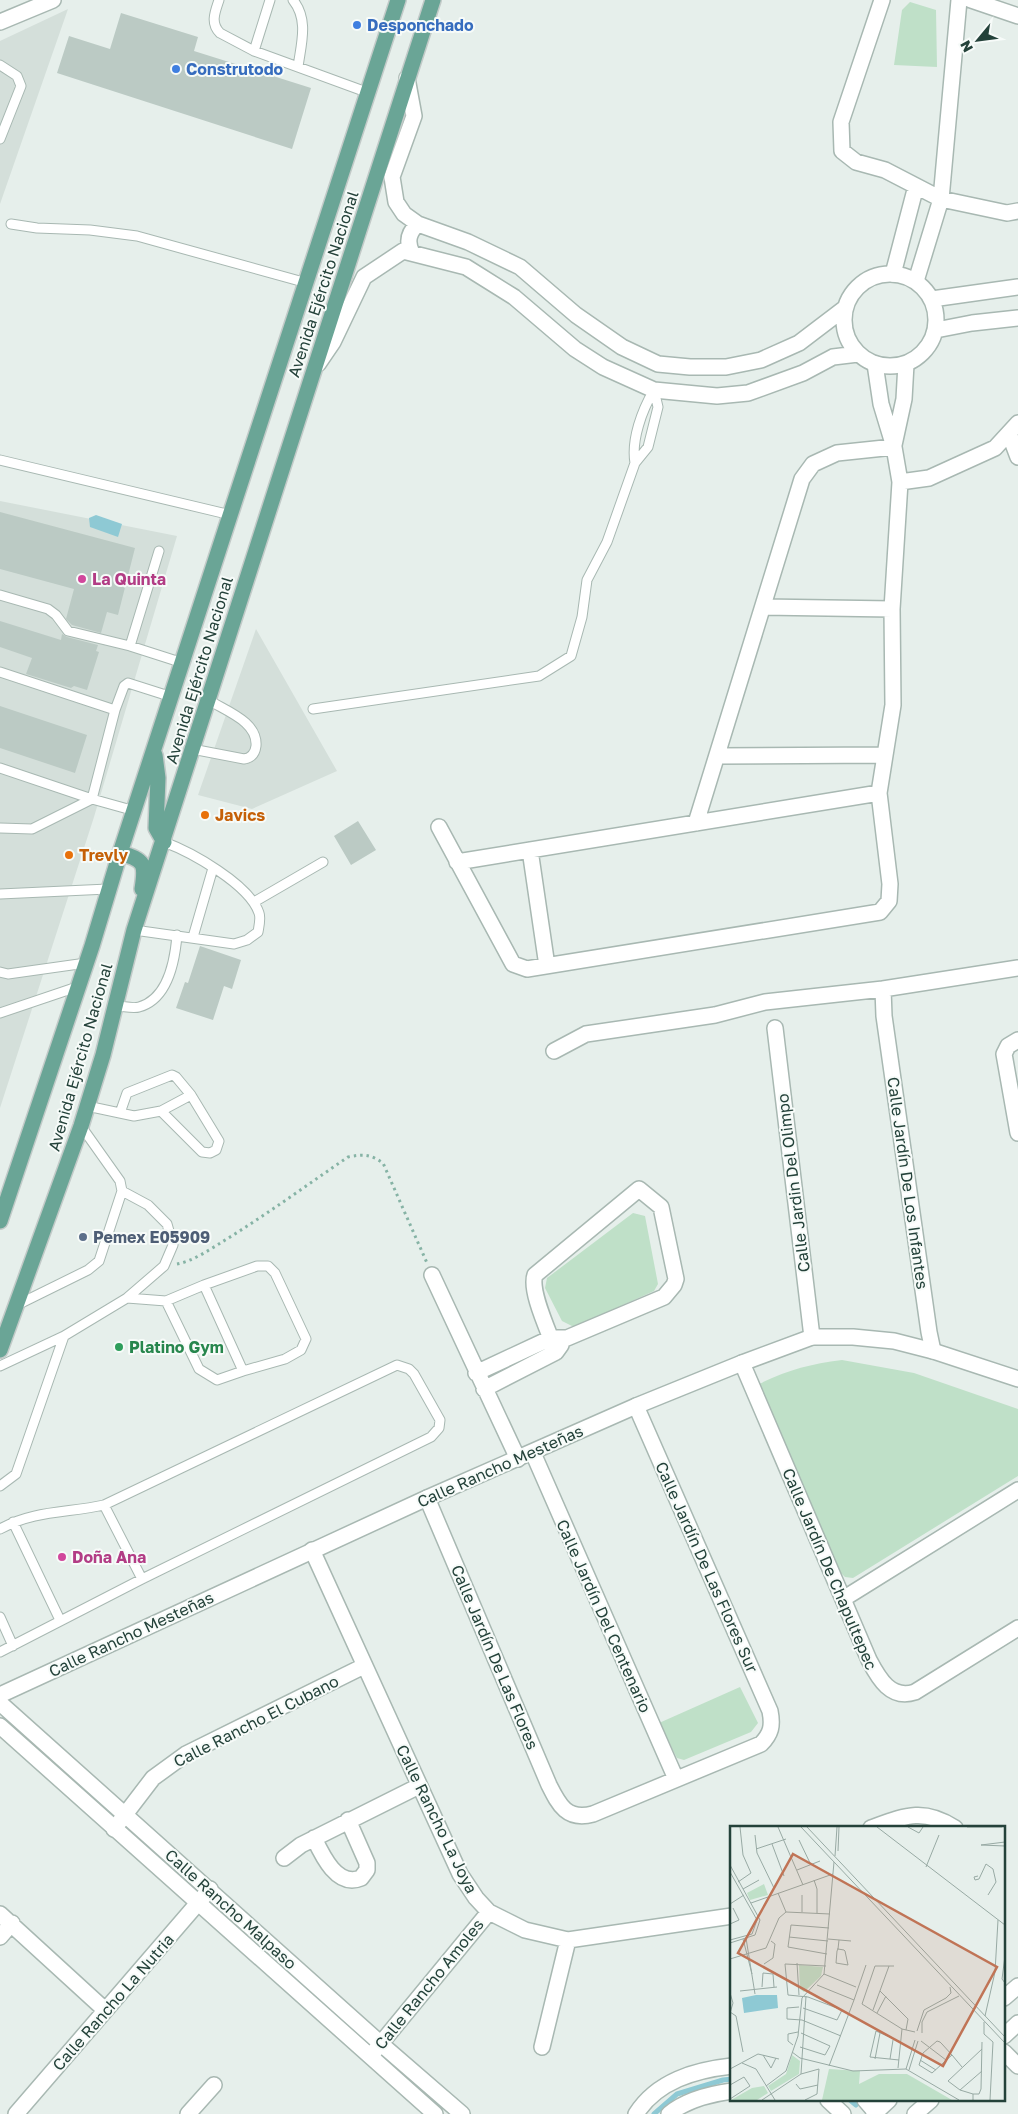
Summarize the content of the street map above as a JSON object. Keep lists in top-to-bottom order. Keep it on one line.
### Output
{"streets":{"main road":["Avenida Ejército Nacional"],"street":["Calle Jardin Del Olimpo","Calle Jardín De Los Infantes","Calle Rancho Mesteñas","Calle Jardín De Las Flores Sur","Calle Jardín De Chapultepec","Calle Jardín Del Centenario","Calle Jardín De Las Flores","Calle Rancho El Cubano","Calle Rancho La Joya","Calle Rancho Malpaso","Calle Rancho Amoles","Calle Rancho La Nutria"]},"crossings":[["Calle Jardin Del Olimpo","Calle Rancho Mesteñas"],["Calle Jardín De Los Infantes","Calle Rancho Mesteñas"],["Calle Rancho Mesteñas","Calle Jardín De Las Flores Sur"],["Calle Rancho Mesteñas","Calle Jardín De Chapultepec"],["Calle Rancho Mesteñas","Calle Jardín Del Centenario"],["Calle Rancho Mesteñas","Calle Jardín De Las Flores"],["Calle Rancho Mesteñas","Calle Rancho La Joya"],["Calle Jardín De Las Flores Sur","Calle Jardín Del Centenario"],["Calle Jardín De Las Flores Sur","Calle Jardín De Las Flores"],["Calle Jardín Del Centenario","Calle Jardín De Las Flores"],["Calle Rancho El Cubano","Calle Rancho La Joya"],["Calle Rancho El Cubano","Calle Rancho Malpaso"],["Calle Rancho La Joya","Calle Rancho Amoles"],["Calle Rancho Malpaso","Calle Rancho Amoles"],["Calle Rancho Malpaso","Calle Rancho La Nutria"]],"places":["Desponchado","Construtodo","La Quinta","Javics","Trevly","Pemex E05909","Platino Gym","Doña Ana"],"north":"bottom left"}
